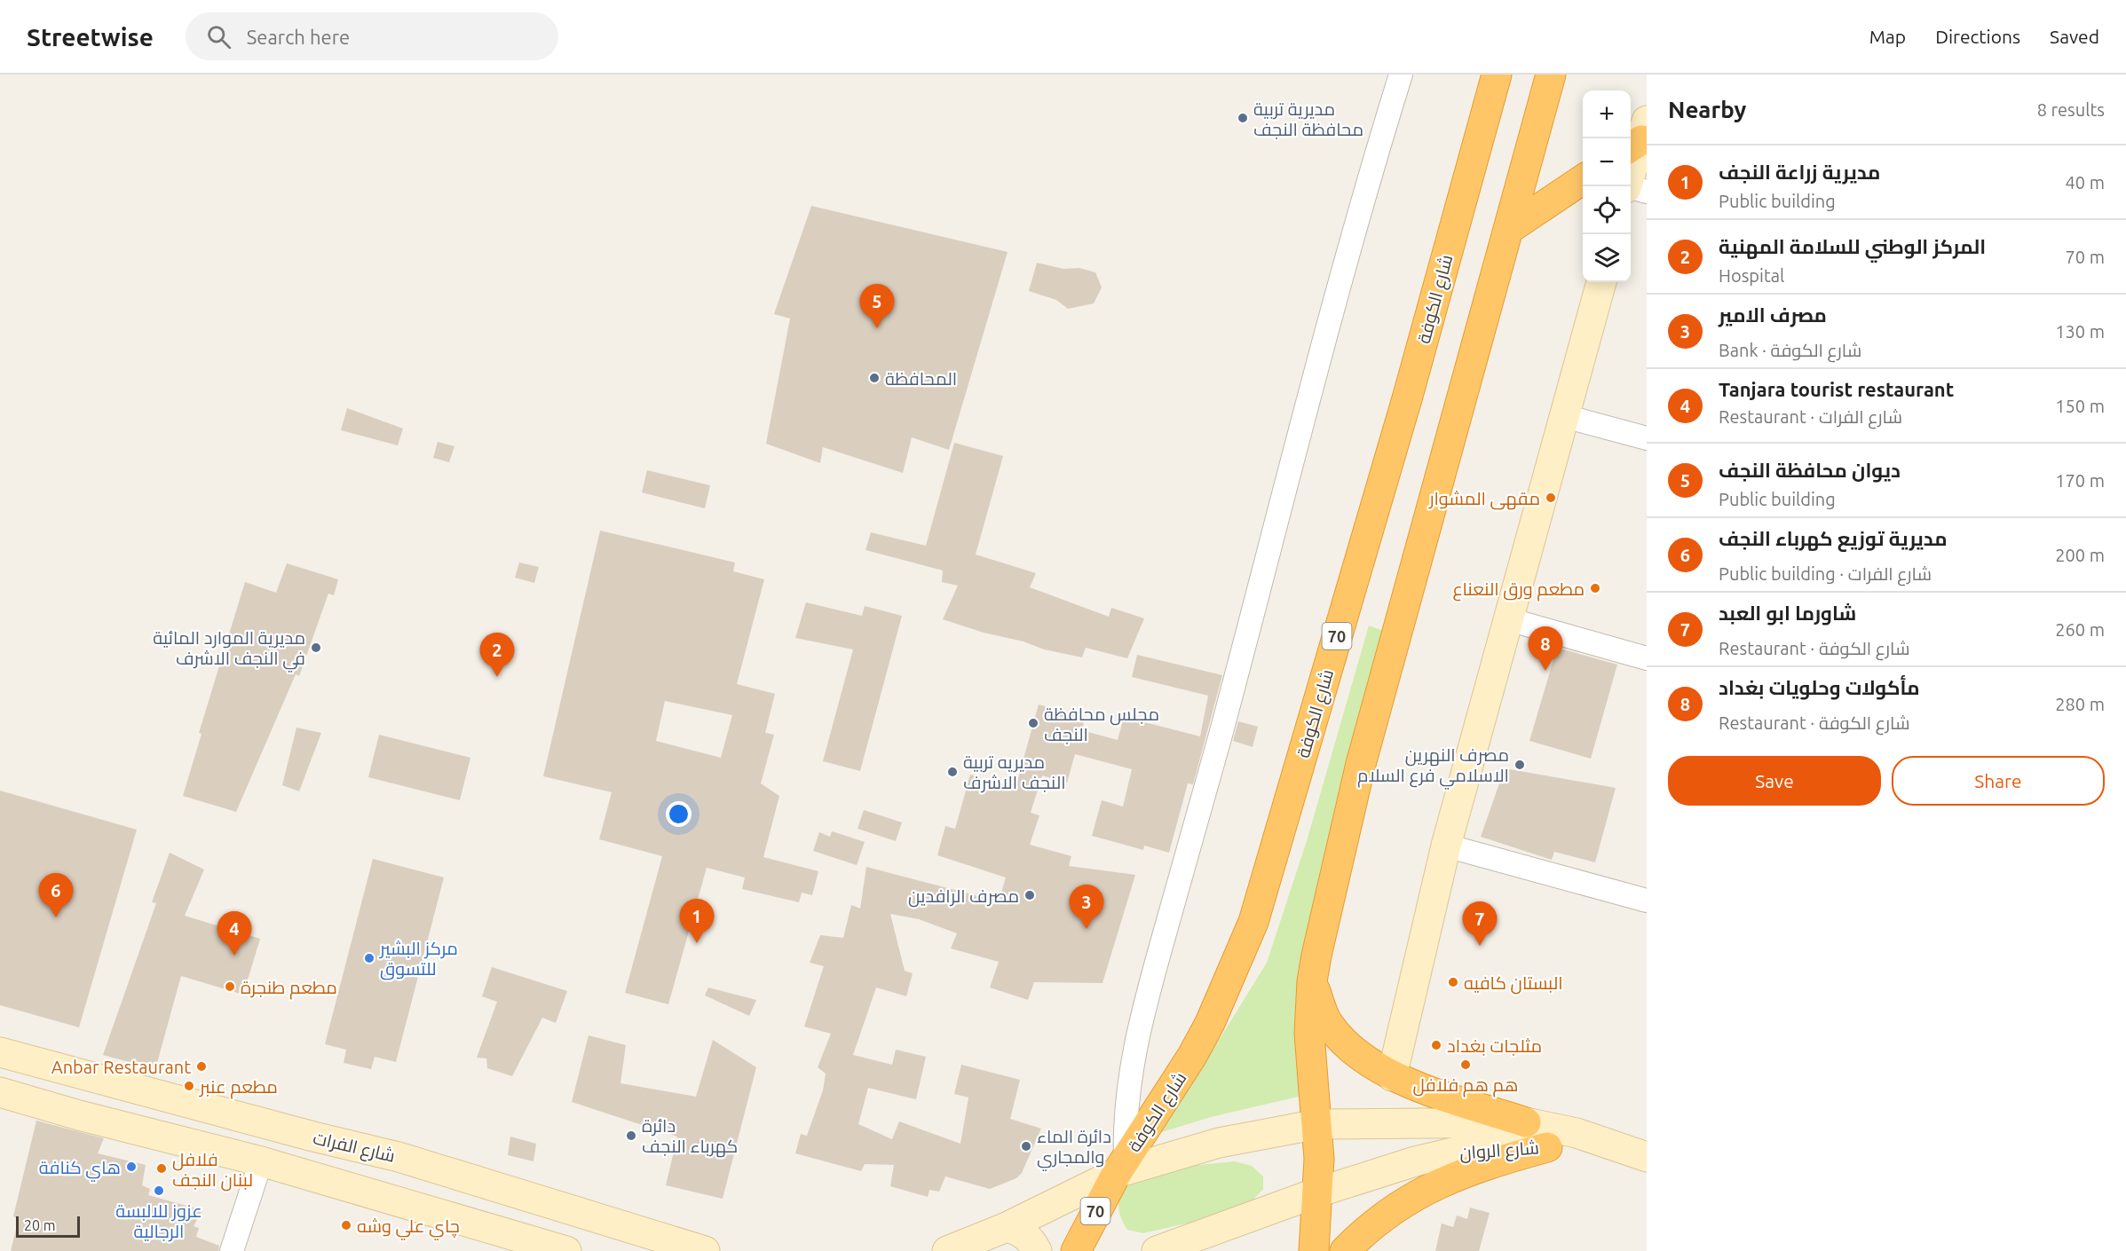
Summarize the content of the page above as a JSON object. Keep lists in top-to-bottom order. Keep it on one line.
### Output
{"streets":{"highway":["شارع الكوفة","70"],"main road":["شارع الفرات","شارع الروان"]},"crossings":[["شارع الكوفة","70"],["شارع الكوفة","شارع الروان"],["70","شارع الروان"]],"places":["مديرية تربية محافظة النجف","المحافظة","مقهى المشوار","مطعم ورق النعناع","مديرية الموارد المائية في النجف الاشرف","مجلس محافظة النجف","مصرف النهرين الاسلامي فرع السلام","مديريه تربية النجف الاشرف","مصرف الرافدين","مركز البشير للتسوق","البستان كافيه","مطعم طنجرة","مثلجات بغداد","هم هم فلافل","Anbar Restaurant","مطعم عنبر","دائرة كهرباء النجف","دائرة الماء والمجاري","هاي كنافة","فلافل لبنان النجف","عزوز للالبسة الرجالية","چاي علي وشه"],"scale_bar":"20 m","page":{"header":"Streetwise","search":"Search here","nav":["Map","Directions","Saved"],"heading":["Nearby","8 results"],"map_buttons":["+","−"],"list":[{"mark":"1","name":"مديرية زراعة النجف","note":"Public building","value":"40 m"},{"mark":"2","name":"المركز الوطني للسلامة المهنية","note":"Hospital","value":"70 m"},{"mark":"3","name":"مصرف الامير","note":"Bank · شارع الكوفة","value":"130 m"},{"mark":"4","name":"Tanjara tourist restaurant","note":"Restaurant · شارع الفرات","value":"150 m"},{"mark":"5","name":"ديوان محافظة النجف","note":"Public building","value":"170 m"},{"mark":"6","name":"مديرية توزيع كهرباء النجف","note":"Public building · شارع الفرات","value":"200 m"},{"mark":"7","name":"شاورما ابو العبد","note":"Restaurant · شارع الكوفة","value":"260 m"},{"mark":"8","name":"مأكولات وحلويات بغداد","note":"Restaurant · شارع الكوفة","value":"280 m"}],"pins":["5","8","2","6","3","1","7","4"],"buttons":["Save","Share"],"scale":"20 m"}}
